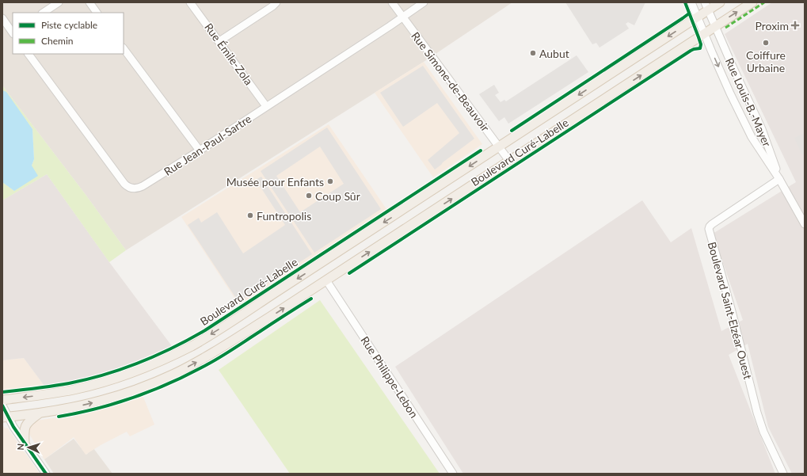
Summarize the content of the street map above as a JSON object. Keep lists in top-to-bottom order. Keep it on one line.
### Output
{"streets":{"main road":["Boulevard Curé-Labelle"],"street":["Rue Émile-Zola","Rue Simone-de-Beauvoir","Rue Louis-B.-Mayer","Rue Jean-Paul-Sartre","Boulevard Saint-Elzéar Ouest","Rue Philippe-Lebon"]},"crossings":[["Rue Émile-Zola","Rue Jean-Paul-Sartre"],["Rue Simone-de-Beauvoir","Rue Jean-Paul-Sartre"],["Rue Simone-de-Beauvoir","Boulevard Curé-Labelle"],["Rue Louis-B.-Mayer","Boulevard Curé-Labelle"],["Rue Louis-B.-Mayer","Boulevard Saint-Elzéar Ouest"],["Boulevard Curé-Labelle","Rue Philippe-Lebon"]],"places":{"health":["Proxim"],"other":["Coiffure Urbaine","Aubut","Musée pour Enfants","Coup Sûr","Funtropolis"]},"legend":["Piste cyclable","Chemin"],"north":"left"}
